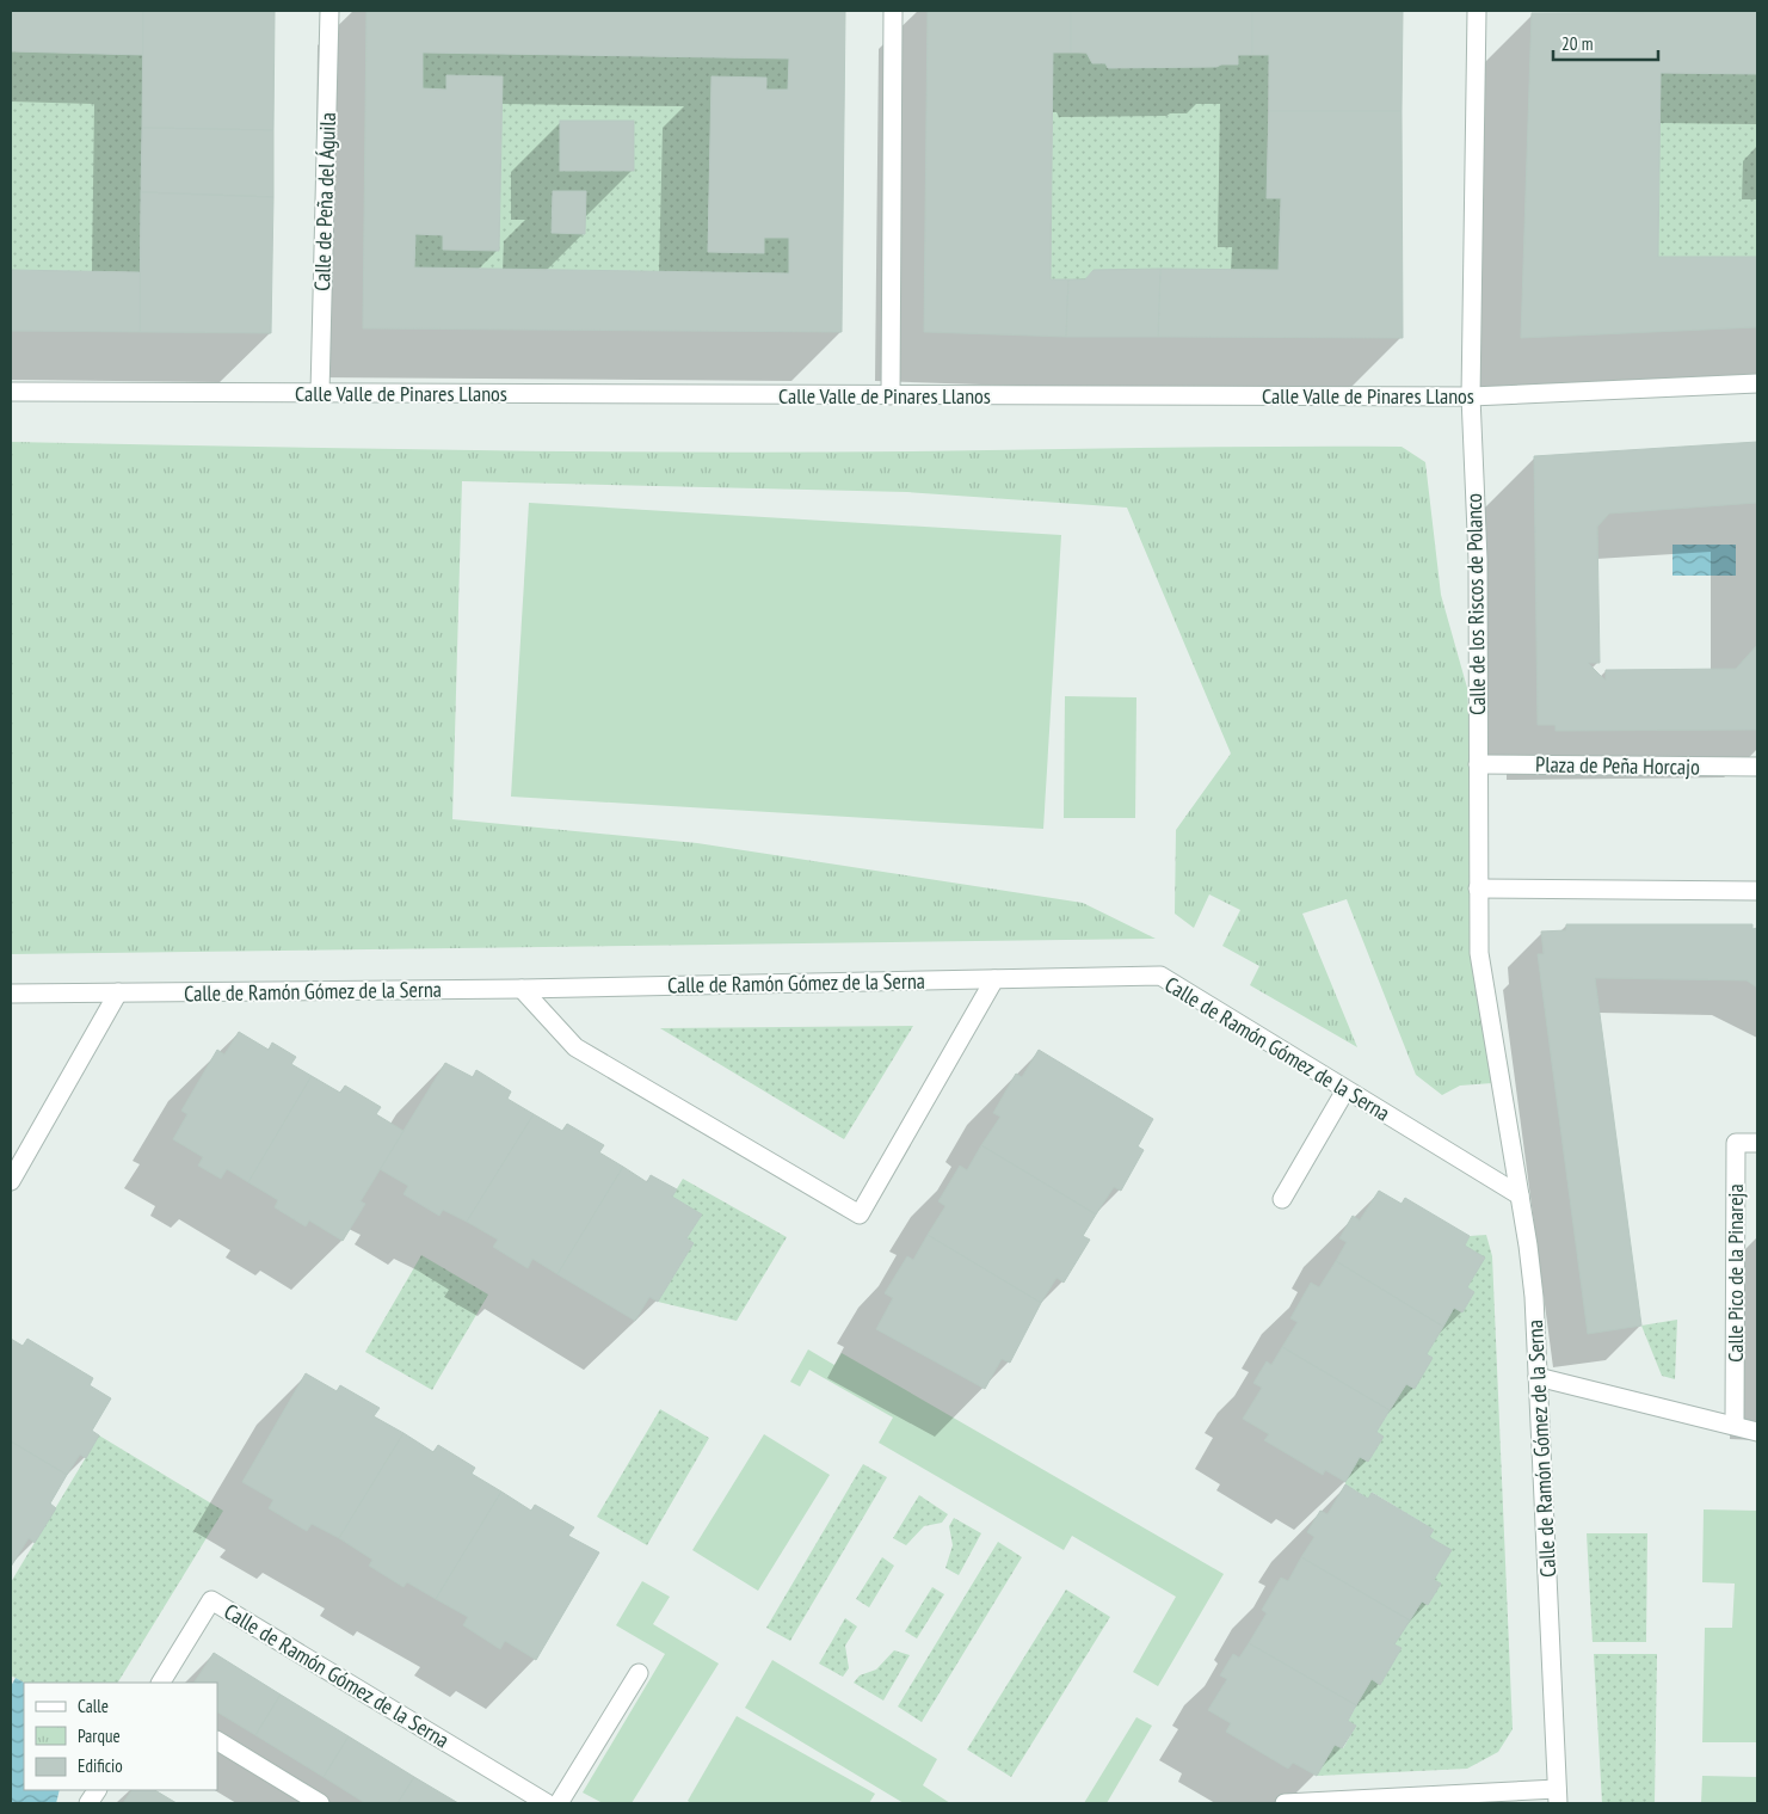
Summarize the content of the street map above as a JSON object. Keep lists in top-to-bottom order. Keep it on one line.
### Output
{"streets":{"street":["Calle de Peña del Águila","Calle Valle de Pinares Llanos","Calle de los Riscos de Polanco","Plaza de Peña Horcajo","Calle de Ramón Gómez de la Serna","Calle Pico de la Pinareja"]},"crossings":[["Calle de Peña del Águila","Calle Valle de Pinares Llanos"],["Calle Valle de Pinares Llanos","Calle de los Riscos de Polanco"],["Calle de los Riscos de Polanco","Plaza de Peña Horcajo"],["Calle de los Riscos de Polanco","Calle de Ramón Gómez de la Serna"]],"legend":["Calle","Parque","Edificio"],"scale_bar":"20 m"}
